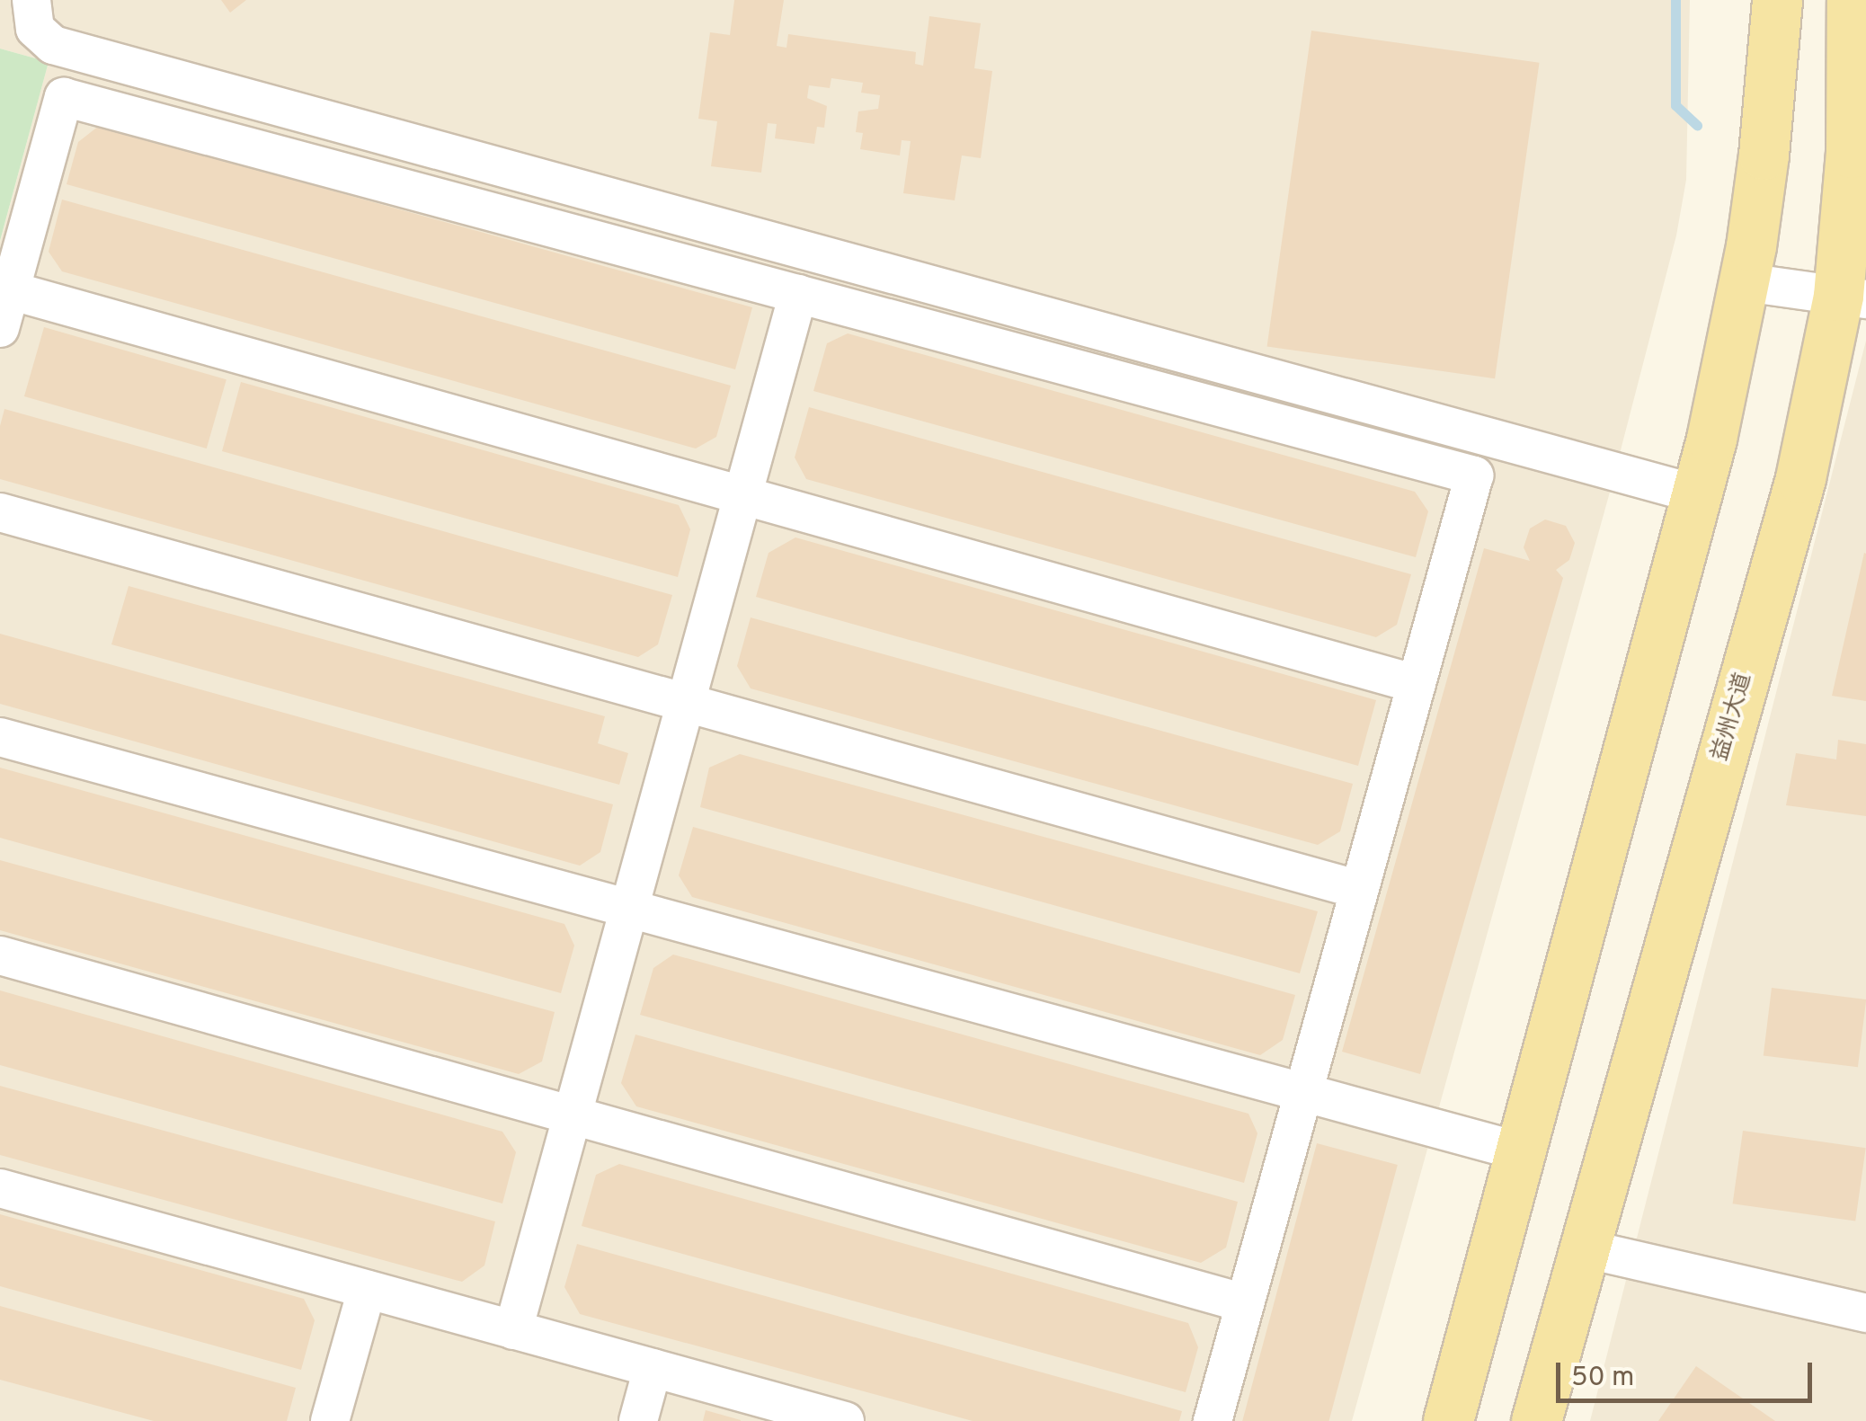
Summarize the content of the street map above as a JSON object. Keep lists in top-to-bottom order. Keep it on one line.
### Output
{"streets":{"main road":["益州大道"]},"scale_bar":"50 m"}
